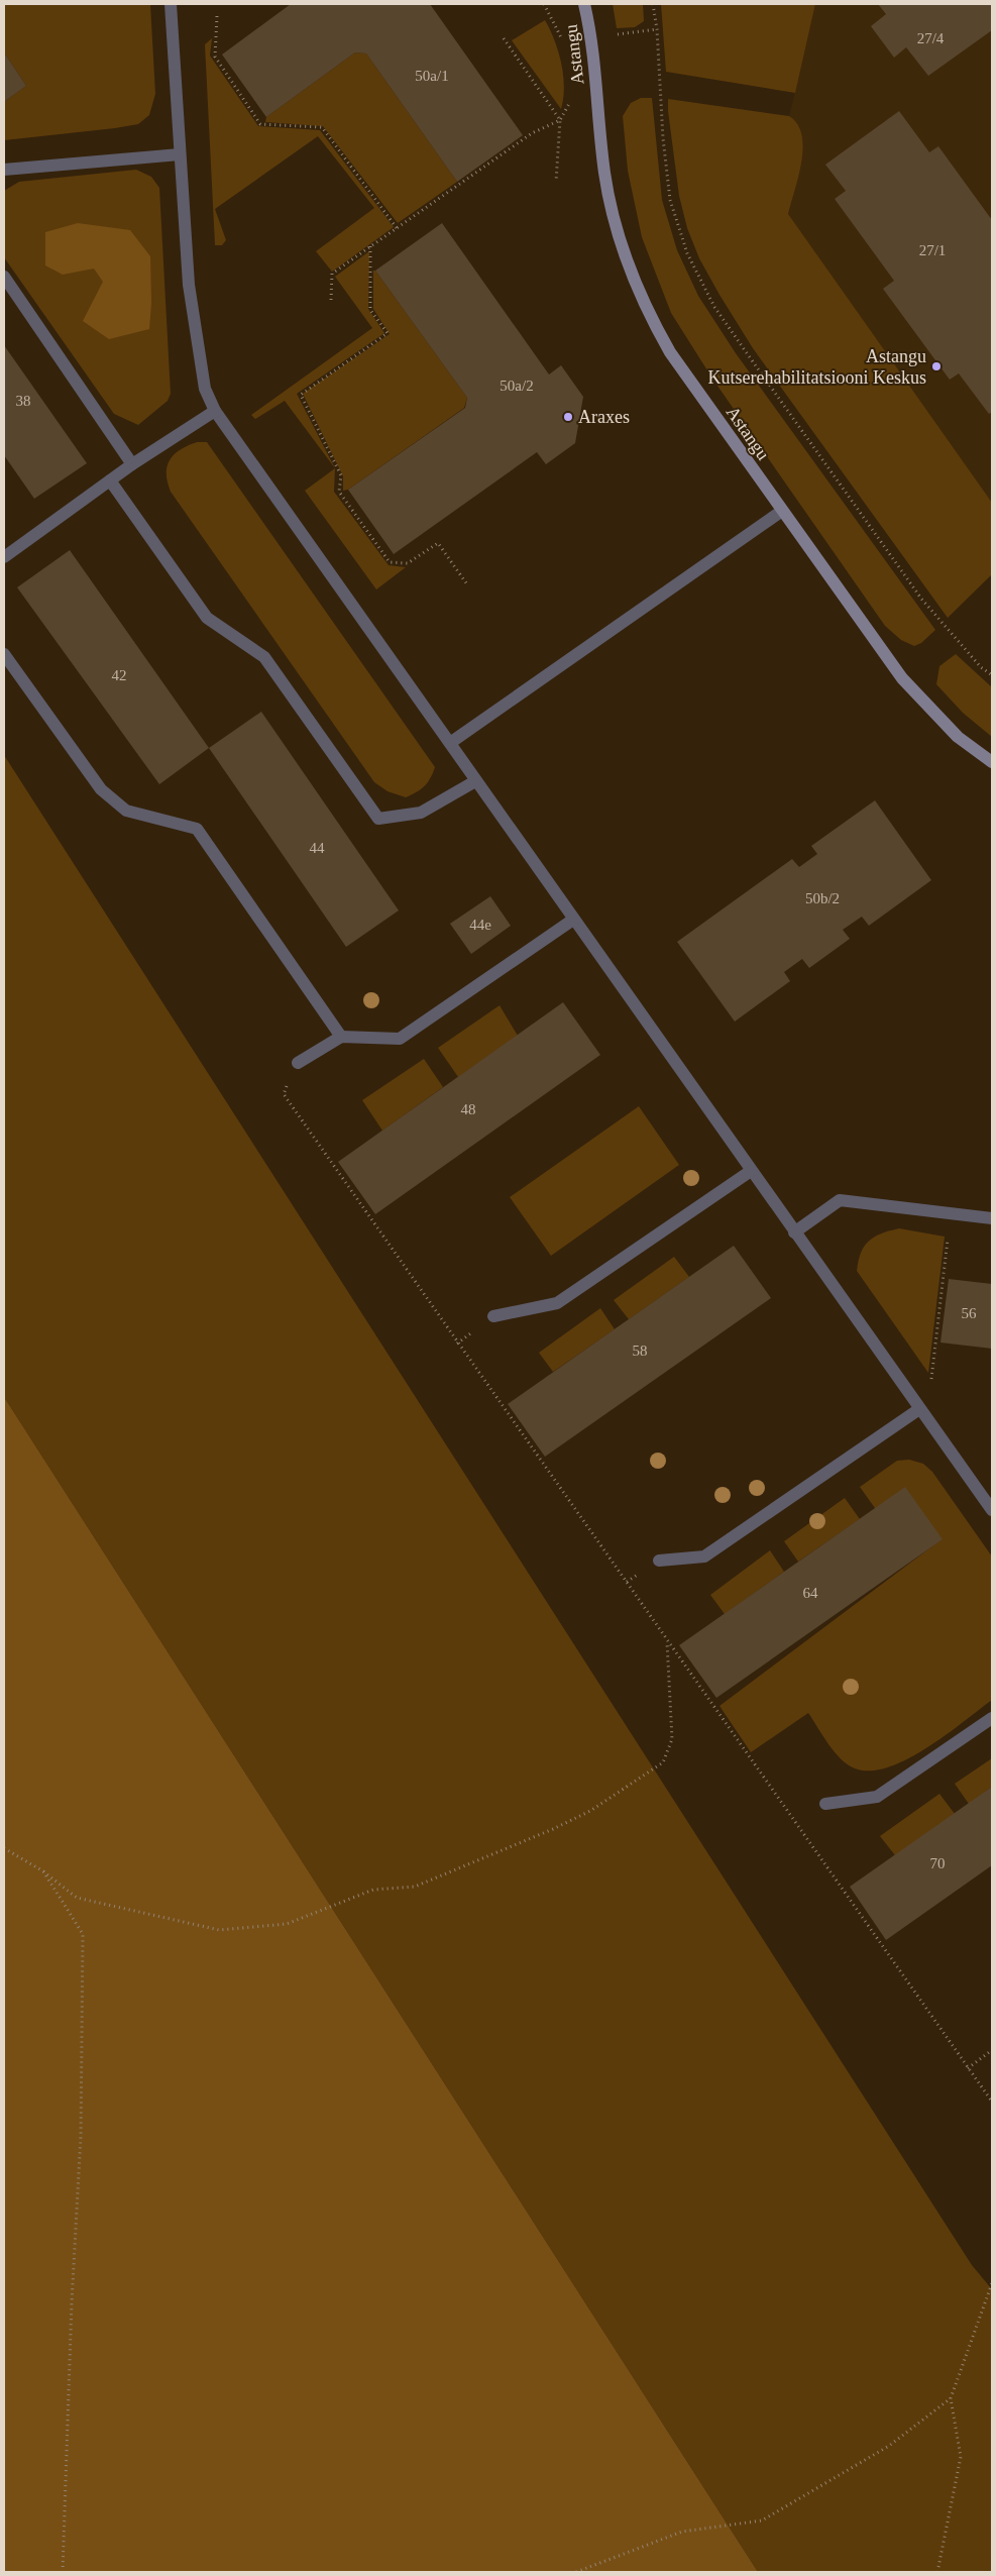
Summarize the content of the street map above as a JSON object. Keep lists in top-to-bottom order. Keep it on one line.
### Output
{"streets":{"street":["Astangu"]},"places":["Astangu Kutserehabilitatsiooni Keskus","Araxes"],"house_numbers":["27/4","50a/1","27/1","50a/2","38","42","44","50b/2","44e","48","56","58","64","70"]}
